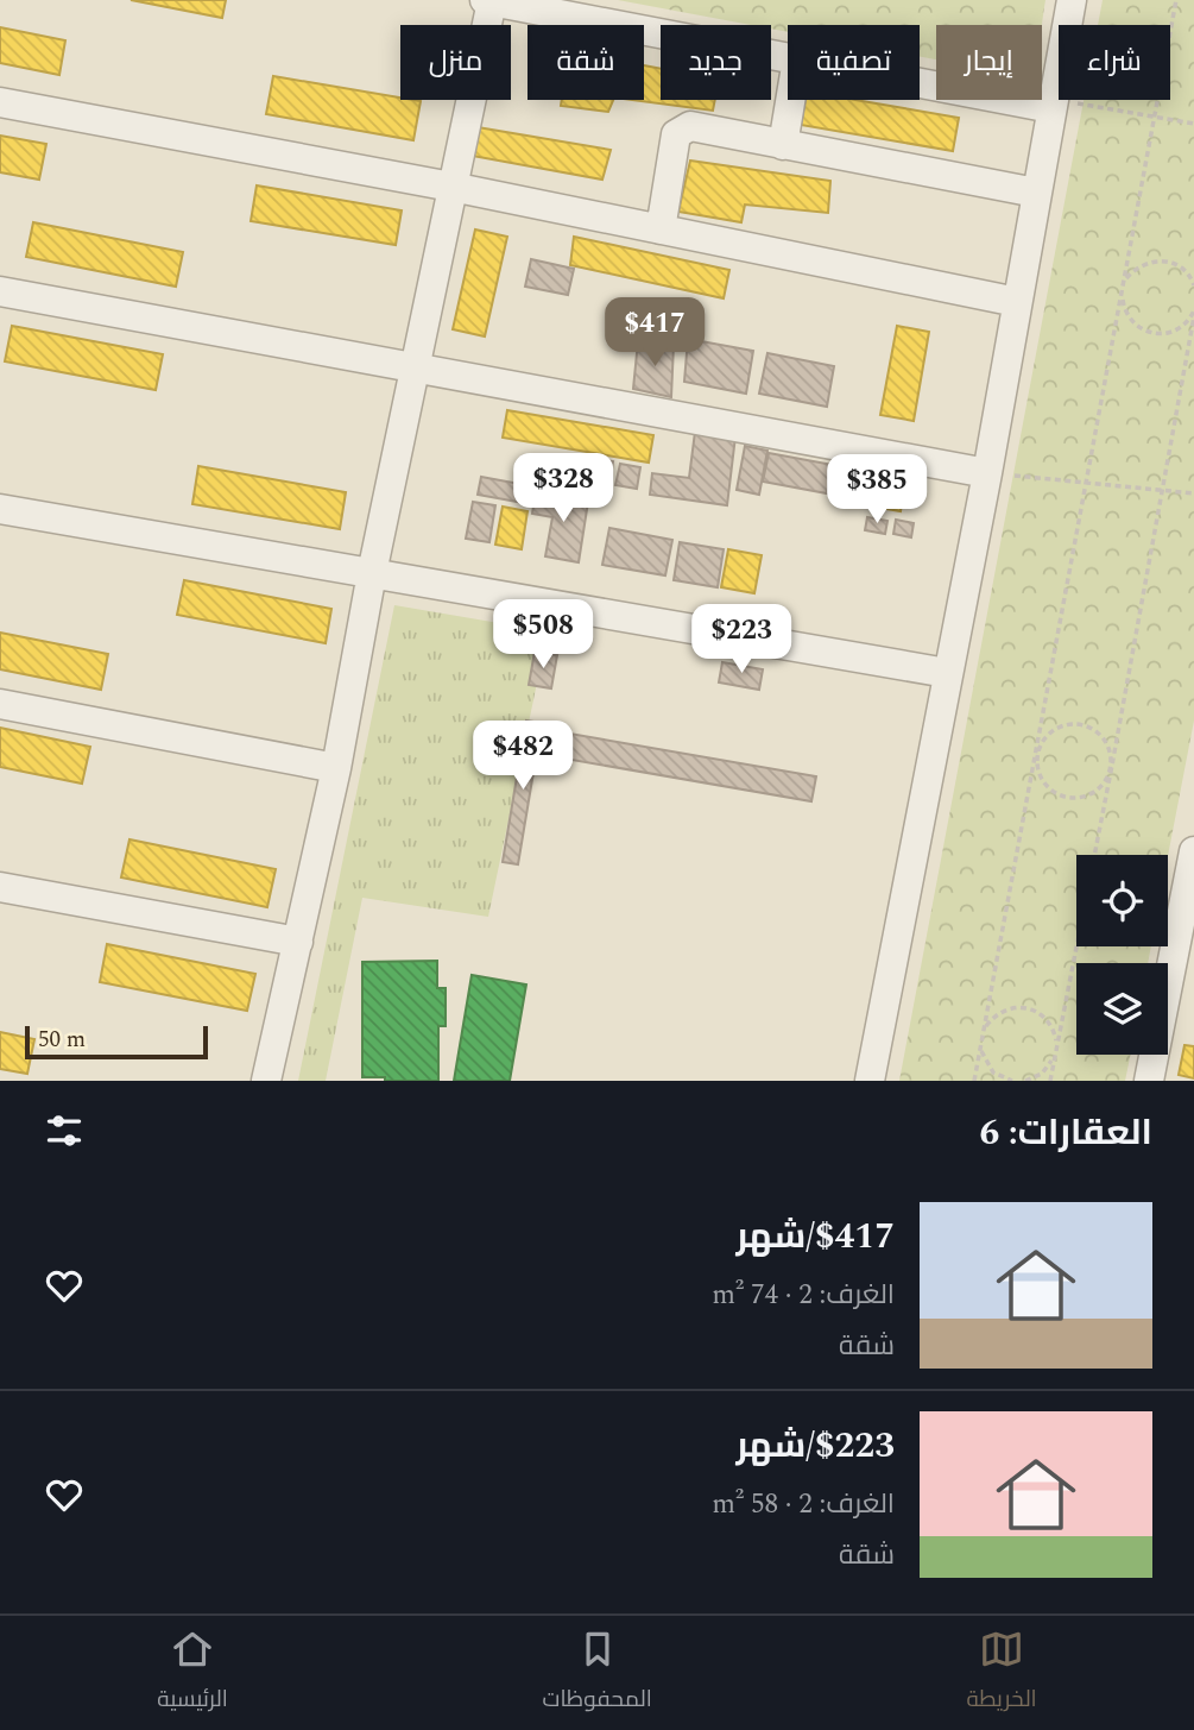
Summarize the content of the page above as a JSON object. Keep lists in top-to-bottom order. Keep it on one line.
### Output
{"scale_bar":"50 m","page":{"chip":["شراء","إيجار","تصفية","جديد","شقة","منزل"],"price":["$417","$328","$385","$508","$223","$482"],"scale":"50 m","heading":"العقارات: 6","list":[{"name":"$417/شهر","note":"الغرف: 2 · 74 m² · شقة"},{"name":"$223/شهر","note":"الغرف: 2 · 58 m² · شقة"}],"tabs":["الخريطة","المحفوظات","الرئيسية"]}}
